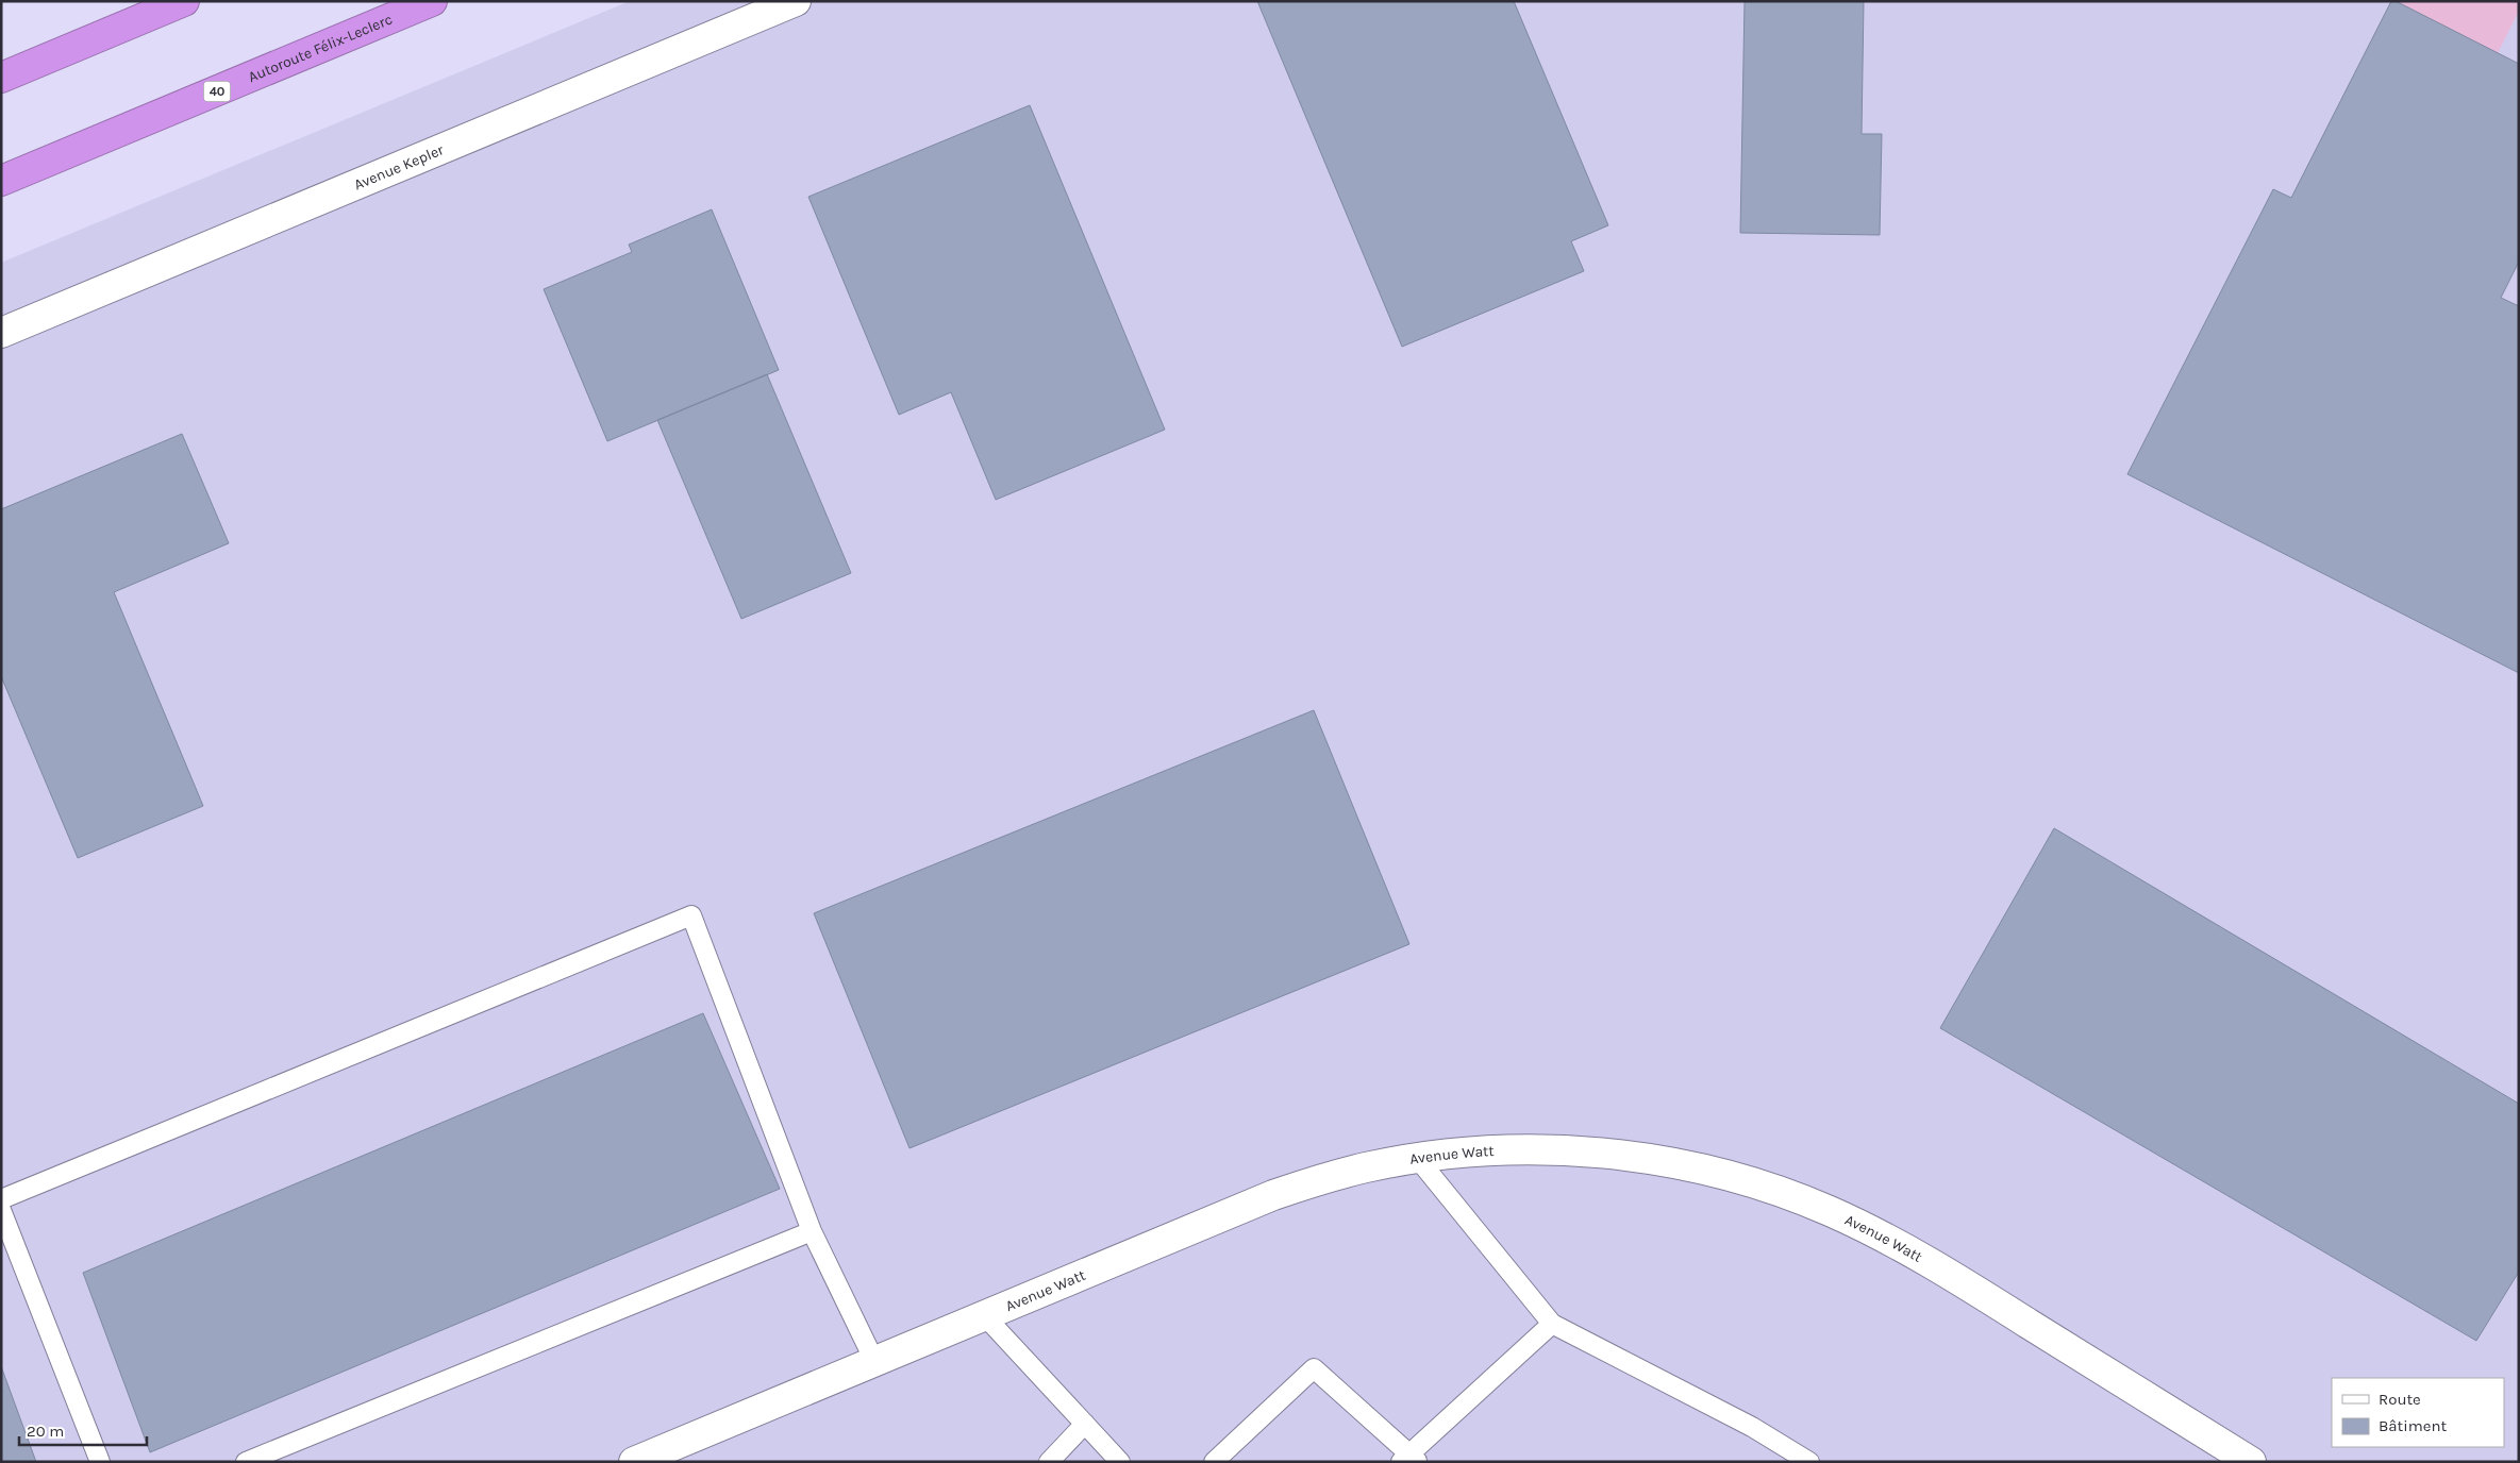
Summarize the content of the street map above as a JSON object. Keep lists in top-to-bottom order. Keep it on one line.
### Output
{"streets":{"highway":["Autoroute Félix-Leclerc","40"],"street":["Avenue Kepler","Avenue Watt"]},"legend":["Route","Bâtiment"],"scale_bar":"20 m"}
